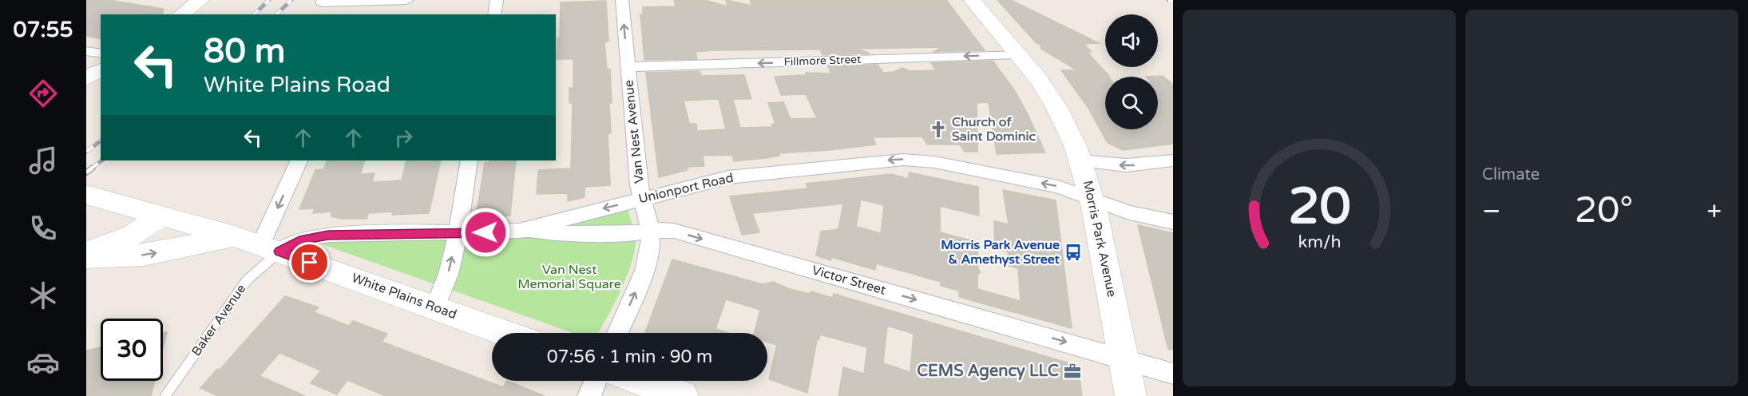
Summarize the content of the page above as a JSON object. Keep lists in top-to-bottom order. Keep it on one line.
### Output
{"streets":{"main road":["Morris Park Avenue","White Plains Road"],"street":["Fillmore Street","Van Nest Avenue","Unionport Road","Victor Street","Baker Avenue"]},"crossings":[["Fillmore Street","Van Nest Avenue"],["Fillmore Street","Morris Park Avenue"],["Van Nest Avenue","Unionport Road"],["Van Nest Avenue","Victor Street"],["Unionport Road","Morris Park Avenue"],["Unionport Road","Victor Street"],["Unionport Road","White Plains Road"],["Unionport Road","Baker Avenue"],["Morris Park Avenue","Victor Street"],["White Plains Road","Baker Avenue"]],"one_way":["Fillmore Street","Van Nest Avenue","Unionport Road","Victor Street"],"parks":["Van Nest Memorial Square"],"places":{"church":["Church of Saint Dominic"],"bus stop":["Morris Park Avenue & Amethyst Street"],"office":["CEMS Agency LLC"]},"page":{"tabs":"07:55","tile":"Climate","turn":["80 m","White Plains Road"],"heat":["−","20°","+"],"limit":"30","trip":"07:56 · 1 min · 90 m","gauge":["20","km/h"]}}
